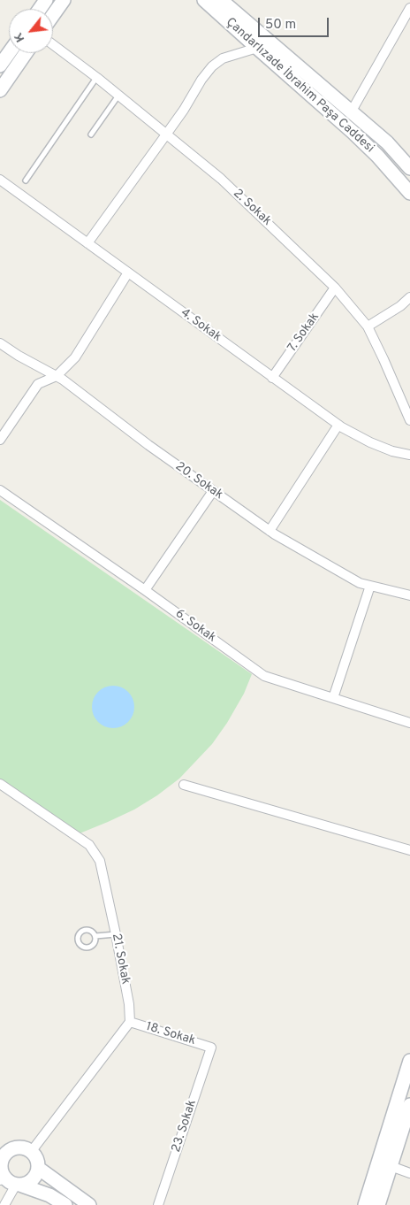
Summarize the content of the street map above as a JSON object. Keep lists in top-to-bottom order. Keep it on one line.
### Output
{"streets":{"main road":["Çandarlızade İbrahim Paşa Caddesi"],"street":["2. Sokak","4. Sokak","7. Sokak","20. Sokak","6. Sokak","21. Sokak","18. Sokak","23. Sokak"]},"crossings":[["2. Sokak","7. Sokak"],["4. Sokak","7. Sokak"],["21. Sokak","18. Sokak"],["18. Sokak","23. Sokak"]],"scale_bar":"50 m","north":"bottom left"}
